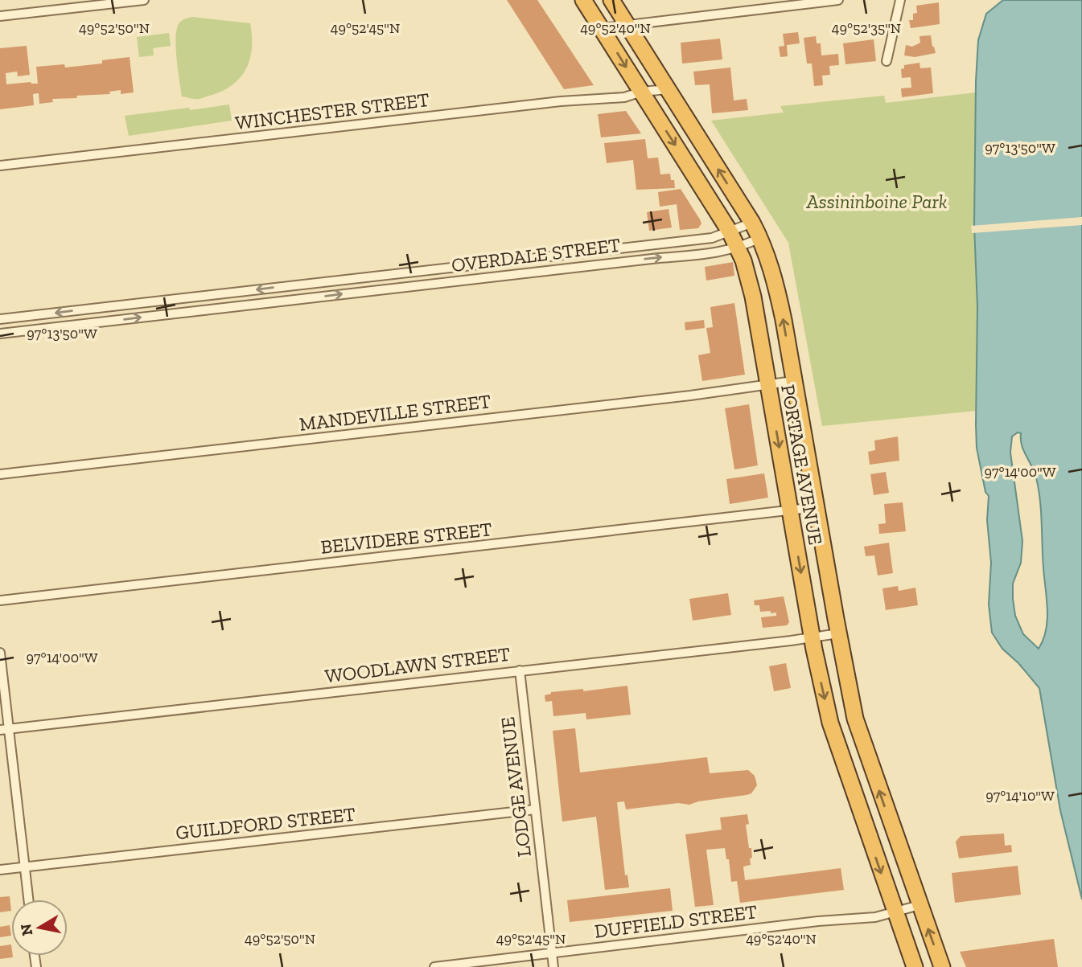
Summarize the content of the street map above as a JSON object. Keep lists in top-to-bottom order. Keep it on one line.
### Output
{"streets":{"highway":["PORTAGE AVENUE"],"street":["WINCHESTER STREET","OVERDALE STREET","MANDEVILLE STREET","BELVIDERE STREET","WOODLAWN STREET","LODGE AVENUE","GUILDFORD STREET","DUFFIELD STREET"]},"crossings":[["WINCHESTER STREET","PORTAGE AVENUE"],["OVERDALE STREET","PORTAGE AVENUE"],["MANDEVILLE STREET","PORTAGE AVENUE"],["PORTAGE AVENUE","BELVIDERE STREET"],["PORTAGE AVENUE","WOODLAWN STREET"],["PORTAGE AVENUE","DUFFIELD STREET"],["WOODLAWN STREET","LODGE AVENUE"],["LODGE AVENUE","GUILDFORD STREET"],["LODGE AVENUE","DUFFIELD STREET"]],"parks":["Assininboine Park"],"north":"left","coordinates":["49°52'50\"N","49°52'45\"N","49°52'40\"N","49°52'35\"N","97°13'50\"W","97°14'00\"W","97°14'10\"W"]}
